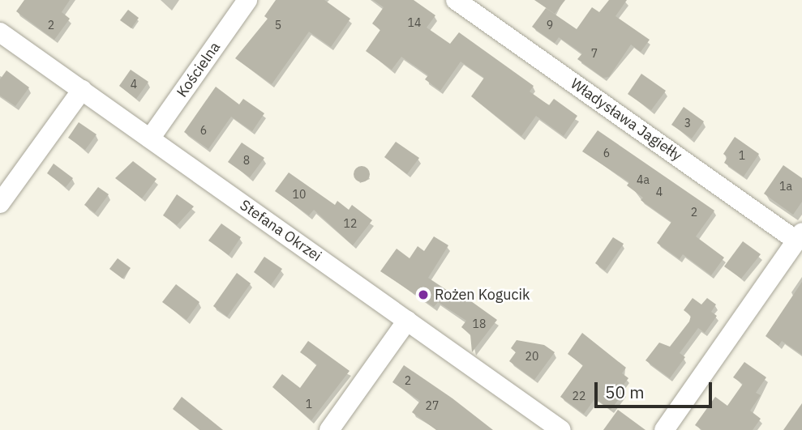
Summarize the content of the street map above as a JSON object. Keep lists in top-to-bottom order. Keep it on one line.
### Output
{"streets":{"street":["Kościelna","Władysława Jagiełły","Stefana Okrzei"]},"crossings":[["Kościelna","Stefana Okrzei"]],"places":["Rożen Kogucik"],"house_numbers":["14","2","5","9","7","4","3","6","6","1","8","4a","1a","4","10","2","12","18","20","2","22","1","27"],"scale_bar":"50 m"}
